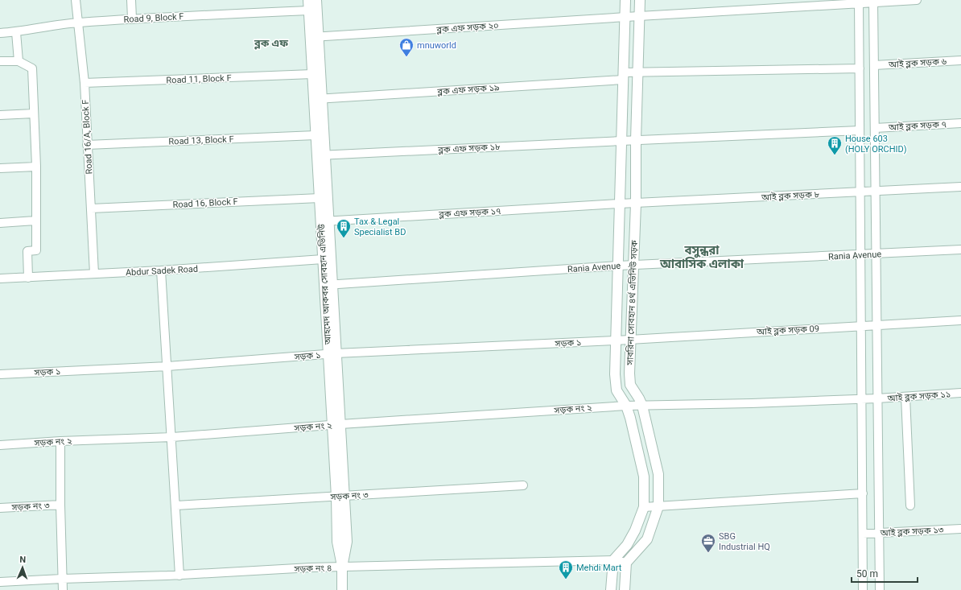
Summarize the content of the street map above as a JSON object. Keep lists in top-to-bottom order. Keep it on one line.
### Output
{"streets":{"street":["Road 9, Block F","ব্লক এফ সড়ক ২০","আই ব্লক সড়ক ৬","Road 11, Block F","ব্লক এফ সড়ক ১৯","আই ব্লক সড়ক ৭","Road 16/A, Block F","Road 13, Block F","ব্লক এফ সড়ক ১৮","আই ব্লক সড়ক ৮","Road 16, Block F","ব্লক এফ সড়ক ১৭","Rania Avenue","Abdur Sadek Road","আহমেদ আকবর সোবহান এভিনিউ","সাবরিনা সোবহান ৪র্থ এভিনিউ সড়ক","আই ব্লক সড়ক 09","সড়ক ১","আই ব্লক সড়ক ১১","সড়ক নং ২","সড়ক নং ৩","আই ব্লক সড়ক ১৩","সড়ক নং ৪"]},"crossings":[["Road 9, Block F","Road 16/A, Block F"],["Road 9, Block F","আহমেদ আকবর সোবহান এভিনিউ"],["ব্লক এফ সড়ক ২০","আহমেদ আকবর সোবহান এভিনিউ"],["ব্লক এফ সড়ক ২০","সাবরিনা সোবহান ৪র্থ এভিনিউ সড়ক"],["Road 11, Block F","Road 16/A, Block F"],["Road 11, Block F","আহমেদ আকবর সোবহান এভিনিউ"],["ব্লক এফ সড়ক ১৯","আহমেদ আকবর সোবহান এভিনিউ"],["ব্লক এফ সড়ক ১৯","সাবরিনা সোবহান ৪র্থ এভিনিউ সড়ক"],["Road 16/A, Block F","Road 13, Block F"],["Road 16/A, Block F","Road 16, Block F"],["Road 16/A, Block F","Abdur Sadek Road"],["Road 13, Block F","আহমেদ আকবর সোবহান এভিনিউ"],["ব্লক এফ সড়ক ১৮","আহমেদ আকবর সোবহান এভিনিউ"],["ব্লক এফ সড়ক ১৮","সাবরিনা সোবহান ৪র্থ এভিনিউ সড়ক"],["আই ব্লক সড়ক ৮","ব্লক এফ সড়ক ১৭"],["আই ব্লক সড়ক ৮","সাবরিনা সোবহান ৪র্থ এভিনিউ সড়ক"],["Road 16, Block F","আহমেদ আকবর সোবহান এভিনিউ"],["ব্লক এফ সড়ক ১৭","আহমেদ আকবর সোবহান এভিনিউ"],["ব্লক এফ সড়ক ১৭","সাবরিনা সোবহান ৪র্থ এভিনিউ সড়ক"],["Rania Avenue","আহমেদ আকবর সোবহান এভিনিউ"],["Rania Avenue","সাবরিনা সোবহান ৪র্থ এভিনিউ সড়ক"],["Abdur Sadek Road","আহমেদ আকবর সোবহান এভিনিউ"],["আহমেদ আকবর সোবহান এভিনিউ","সড়ক ১"],["আহমেদ আকবর সোবহান এভিনিউ","সড়ক নং ২"],["আহমেদ আকবর সোবহান এভিনিউ","সড়ক নং ৩"],["আহমেদ আকবর সোবহান এভিনিউ","সড়ক নং ৪"],["সাবরিনা সোবহান ৪র্থ এভিনিউ সড়ক","আই ব্লক সড়ক 09"],["সাবরিনা সোবহান ৪র্থ এভিনিউ সড়ক","সড়ক ১"],["সাবরিনা সোবহান ৪র্থ এভিনিউ সড়ক","আই ব্লক সড়ক ১১"],["সাবরিনা সোবহান ৪র্থ এভিনিউ সড়ক","সড়ক নং ২"],["সাবরিনা সোবহান ৪র্থ এভিনিউ সড়ক","সড়ক নং ৪"],["আই ব্লক সড়ক 09","সড়ক ১"],["আই ব্লক সড়ক ১১","সড়ক নং ২"]],"districts":["ব্লক এফ","বসুন্ধরা আবাসিক এলাকা"],"places":{"shop":["mnuworld"],"building":["House 603 (HOLY ORCHID)","Tax & Legal Specialist BD","Mehdi Mart"],"office":["SBG Industrial HQ"]},"scale_bar":"50 m","north":"top"}
